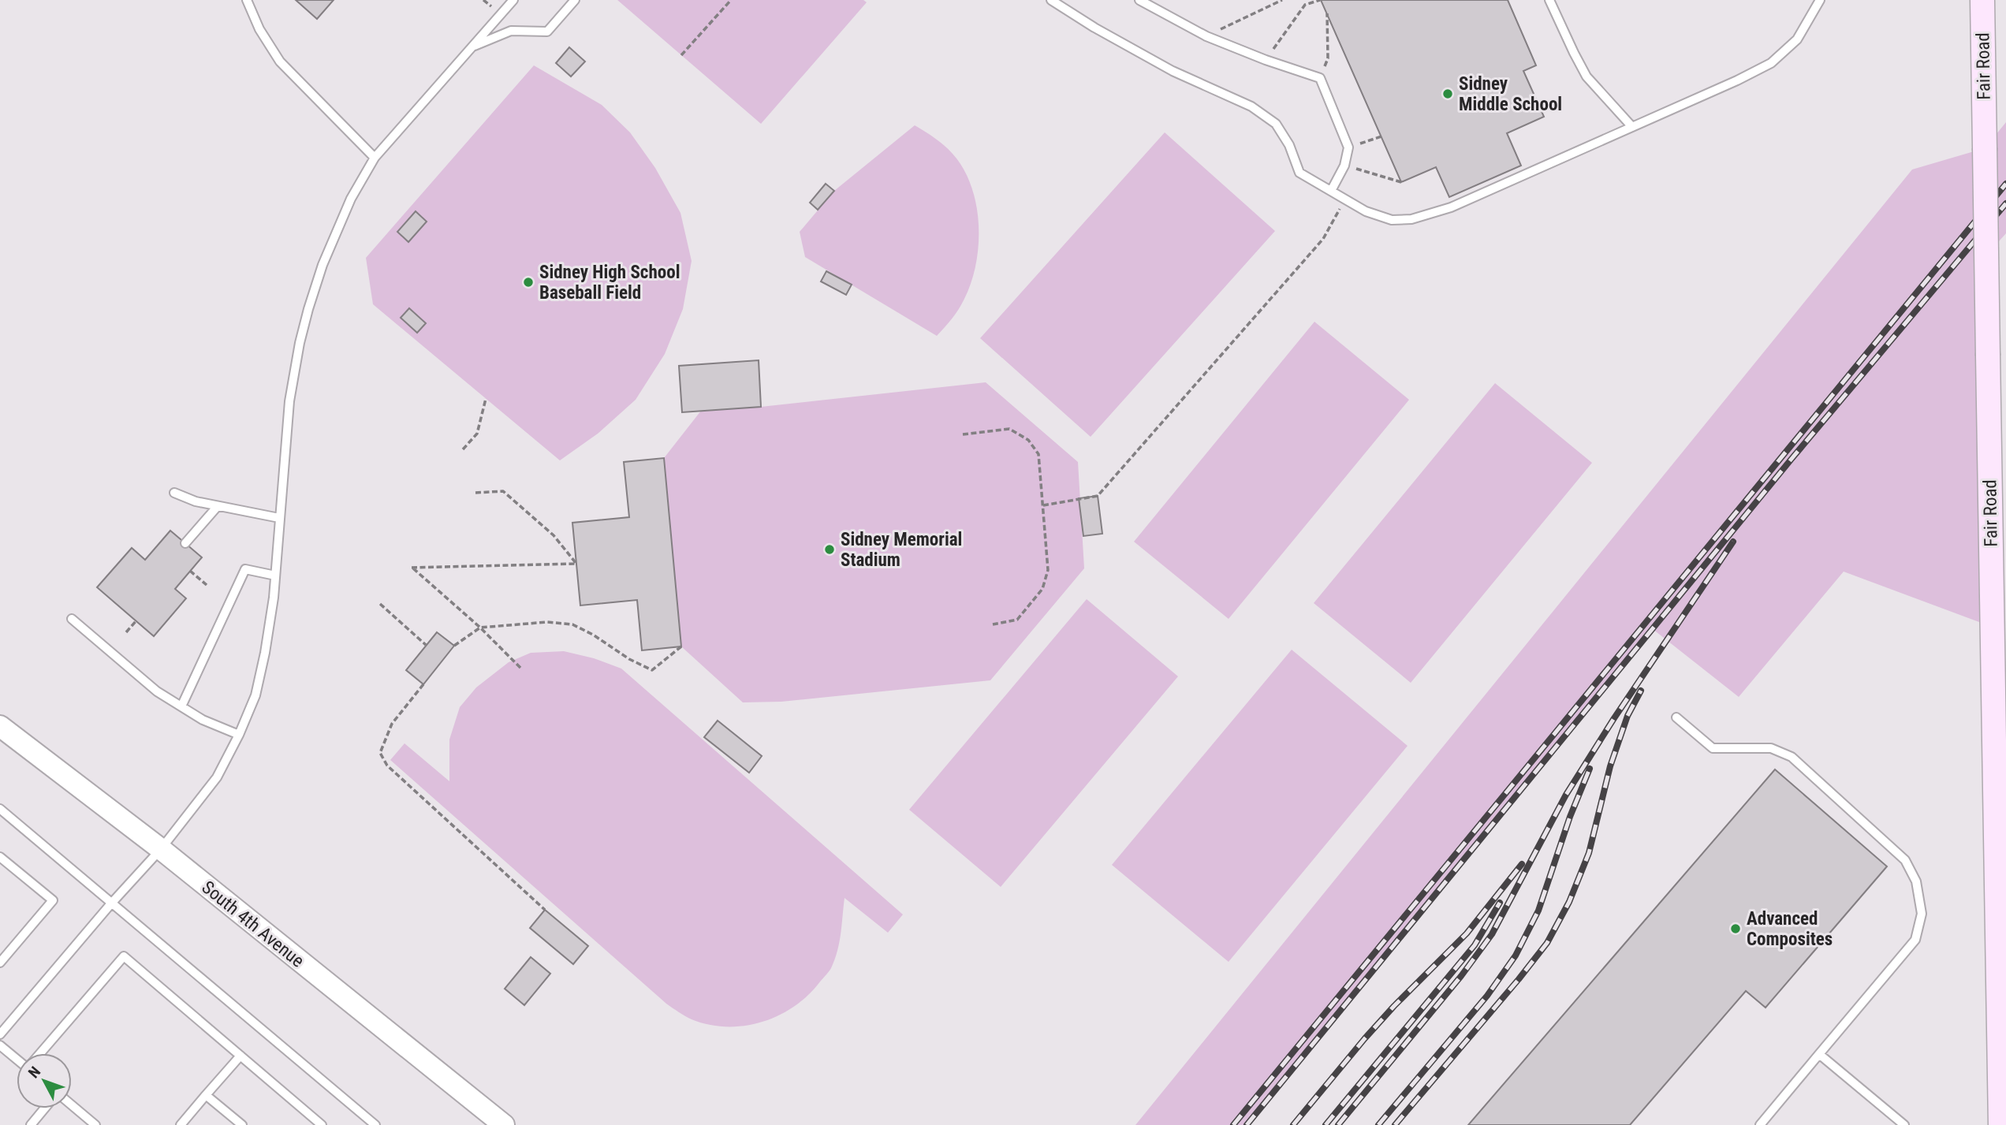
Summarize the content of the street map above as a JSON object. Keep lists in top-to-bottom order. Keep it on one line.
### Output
{"streets":{"main road":["Fair Road"],"street":["South 4th Avenue"]},"places":["Sidney Middle School","Sidney High School Baseball Field","Sidney Memorial Stadium","Advanced Composites"],"north":"top left"}
